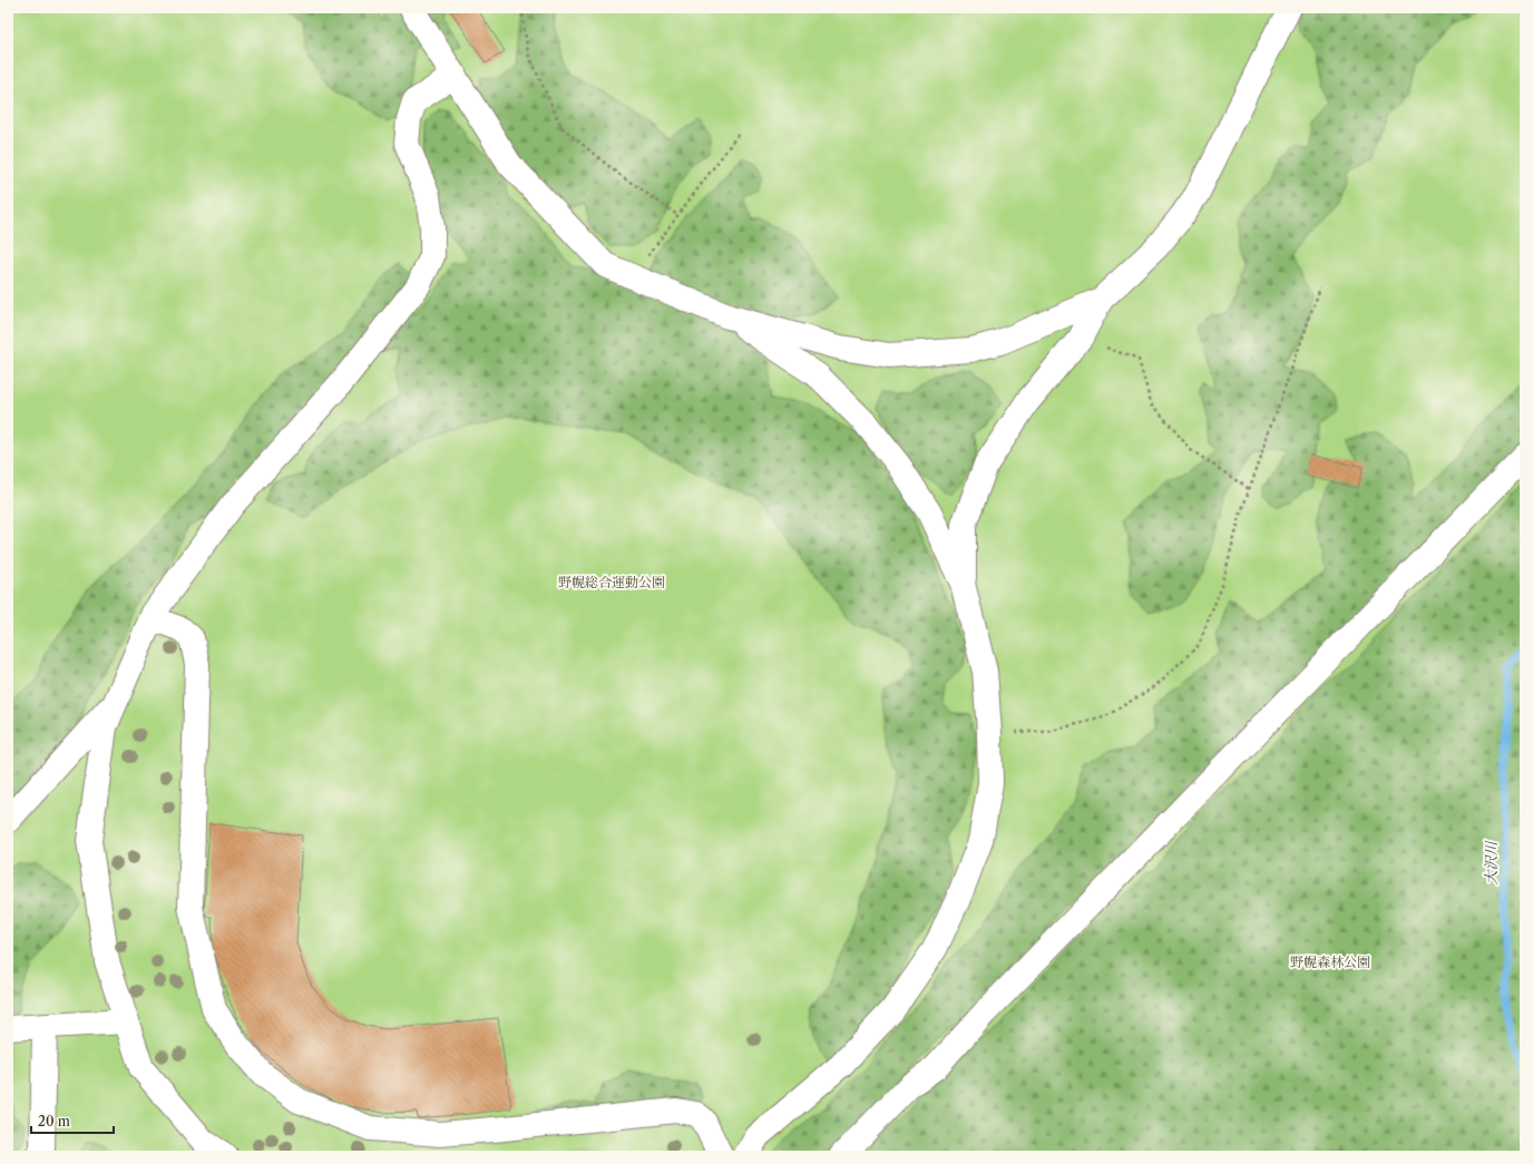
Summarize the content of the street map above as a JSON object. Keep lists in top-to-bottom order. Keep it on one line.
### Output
{"water":["大沢川"],"parks":["野幌総合運動公園","野幌森林公園"],"scale_bar":"20 m"}
